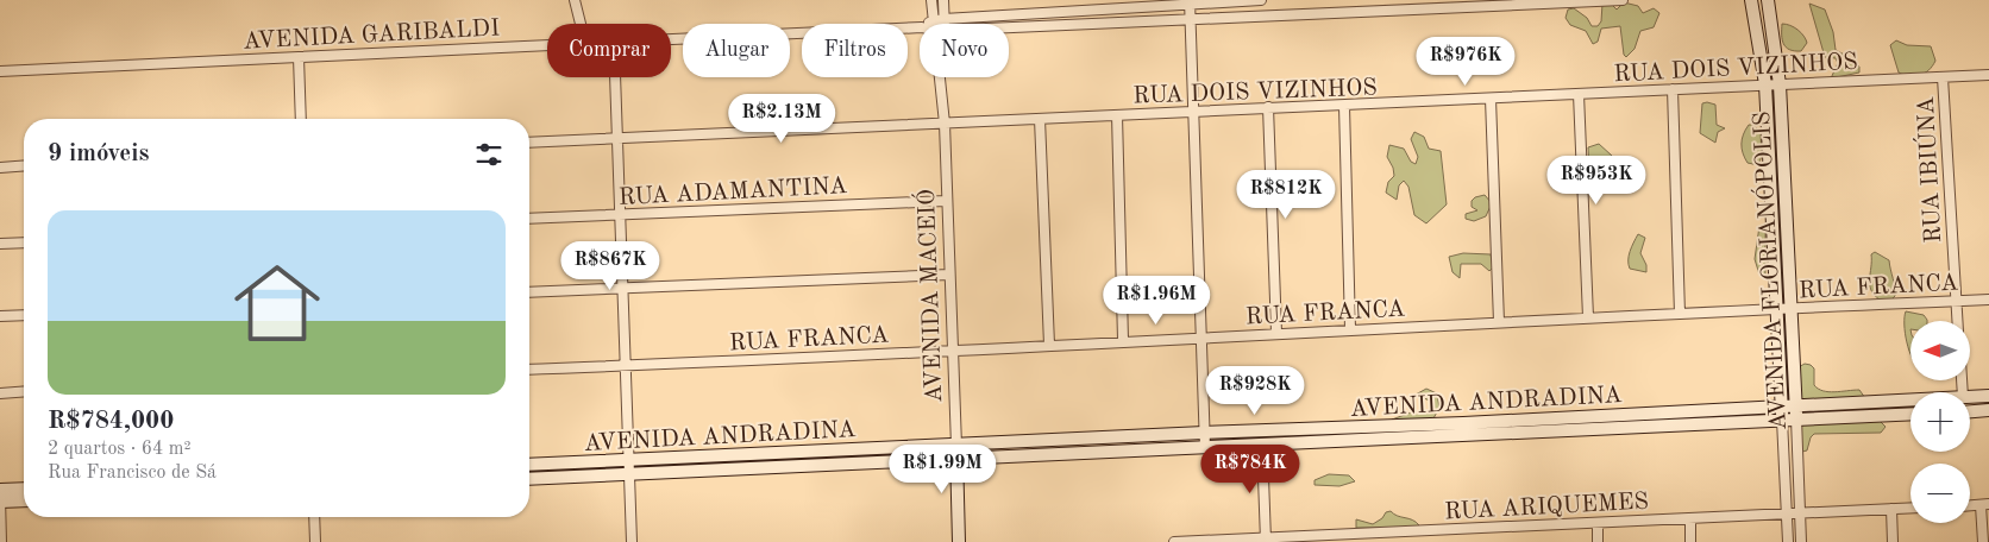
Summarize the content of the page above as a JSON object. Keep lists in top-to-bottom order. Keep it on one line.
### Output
{"streets":{"main road":["AVENIDA FLORIANÓPOLIS","AVENIDA MACEIÓ","AVENIDA ANDRADINA"],"street":["AVENIDA GARIBALDI","RUA DOIS VIZINHOS","RUA IBIÚNA","RUA ADAMANTINA","RUA FRANCA","RUA ARIQUEMES"]},"crossings":[["RUA DOIS VIZINHOS","RUA IBIÚNA"],["RUA DOIS VIZINHOS","AVENIDA FLORIANÓPOLIS"],["RUA DOIS VIZINHOS","AVENIDA MACEIÓ"],["RUA IBIÚNA","RUA FRANCA"],["RUA ADAMANTINA","AVENIDA MACEIÓ"],["AVENIDA FLORIANÓPOLIS","RUA FRANCA"],["AVENIDA FLORIANÓPOLIS","AVENIDA ANDRADINA"],["AVENIDA FLORIANÓPOLIS","RUA ARIQUEMES"],["RUA FRANCA","AVENIDA MACEIÓ"],["AVENIDA MACEIÓ","AVENIDA ANDRADINA"]],"north":"left","page":{"chip":["Comprar","Alugar","Filtros","Novo"],"price":["R$976K","R$2.13M","R$953K","R$812K","R$867K","R$1.96M","R$928K","R$1.99M","R$784K"],"heading":"9 imóveis","list":[{"name":"R$784,000","note":"2 quartos · 64 m² · Rua Francisco de Sá"}],"map_buttons":["+","−"]}}
